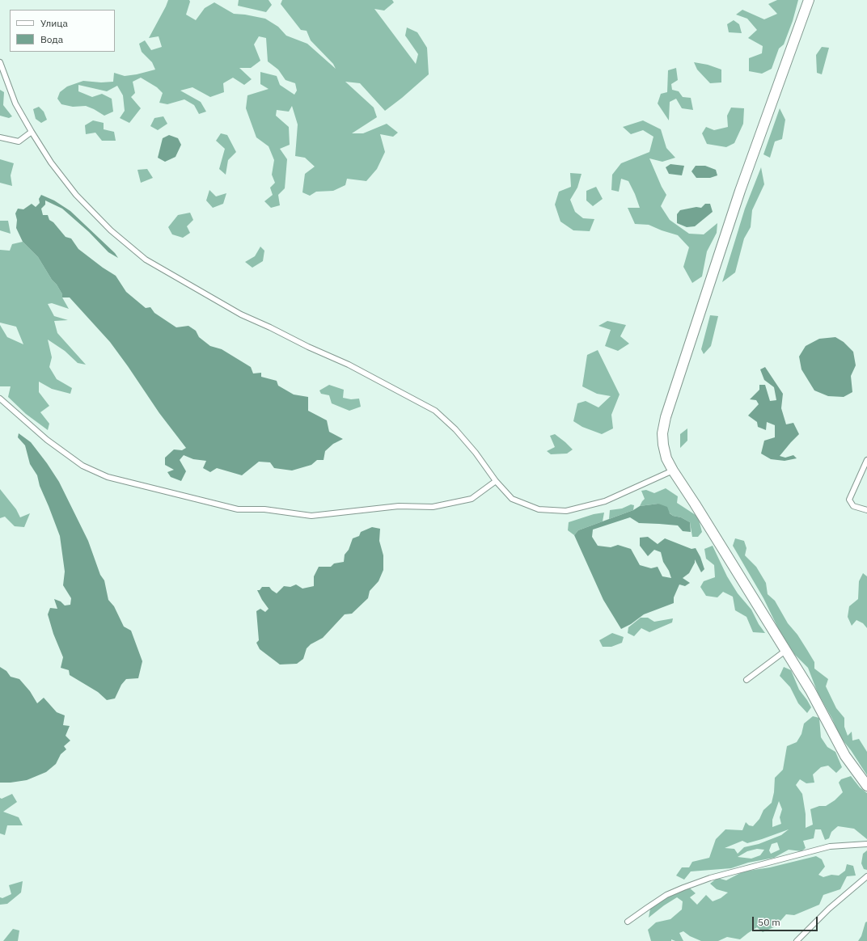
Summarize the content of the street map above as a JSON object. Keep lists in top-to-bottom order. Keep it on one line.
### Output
{"legend":["Улица","Вода"],"scale_bar":"50 m"}
